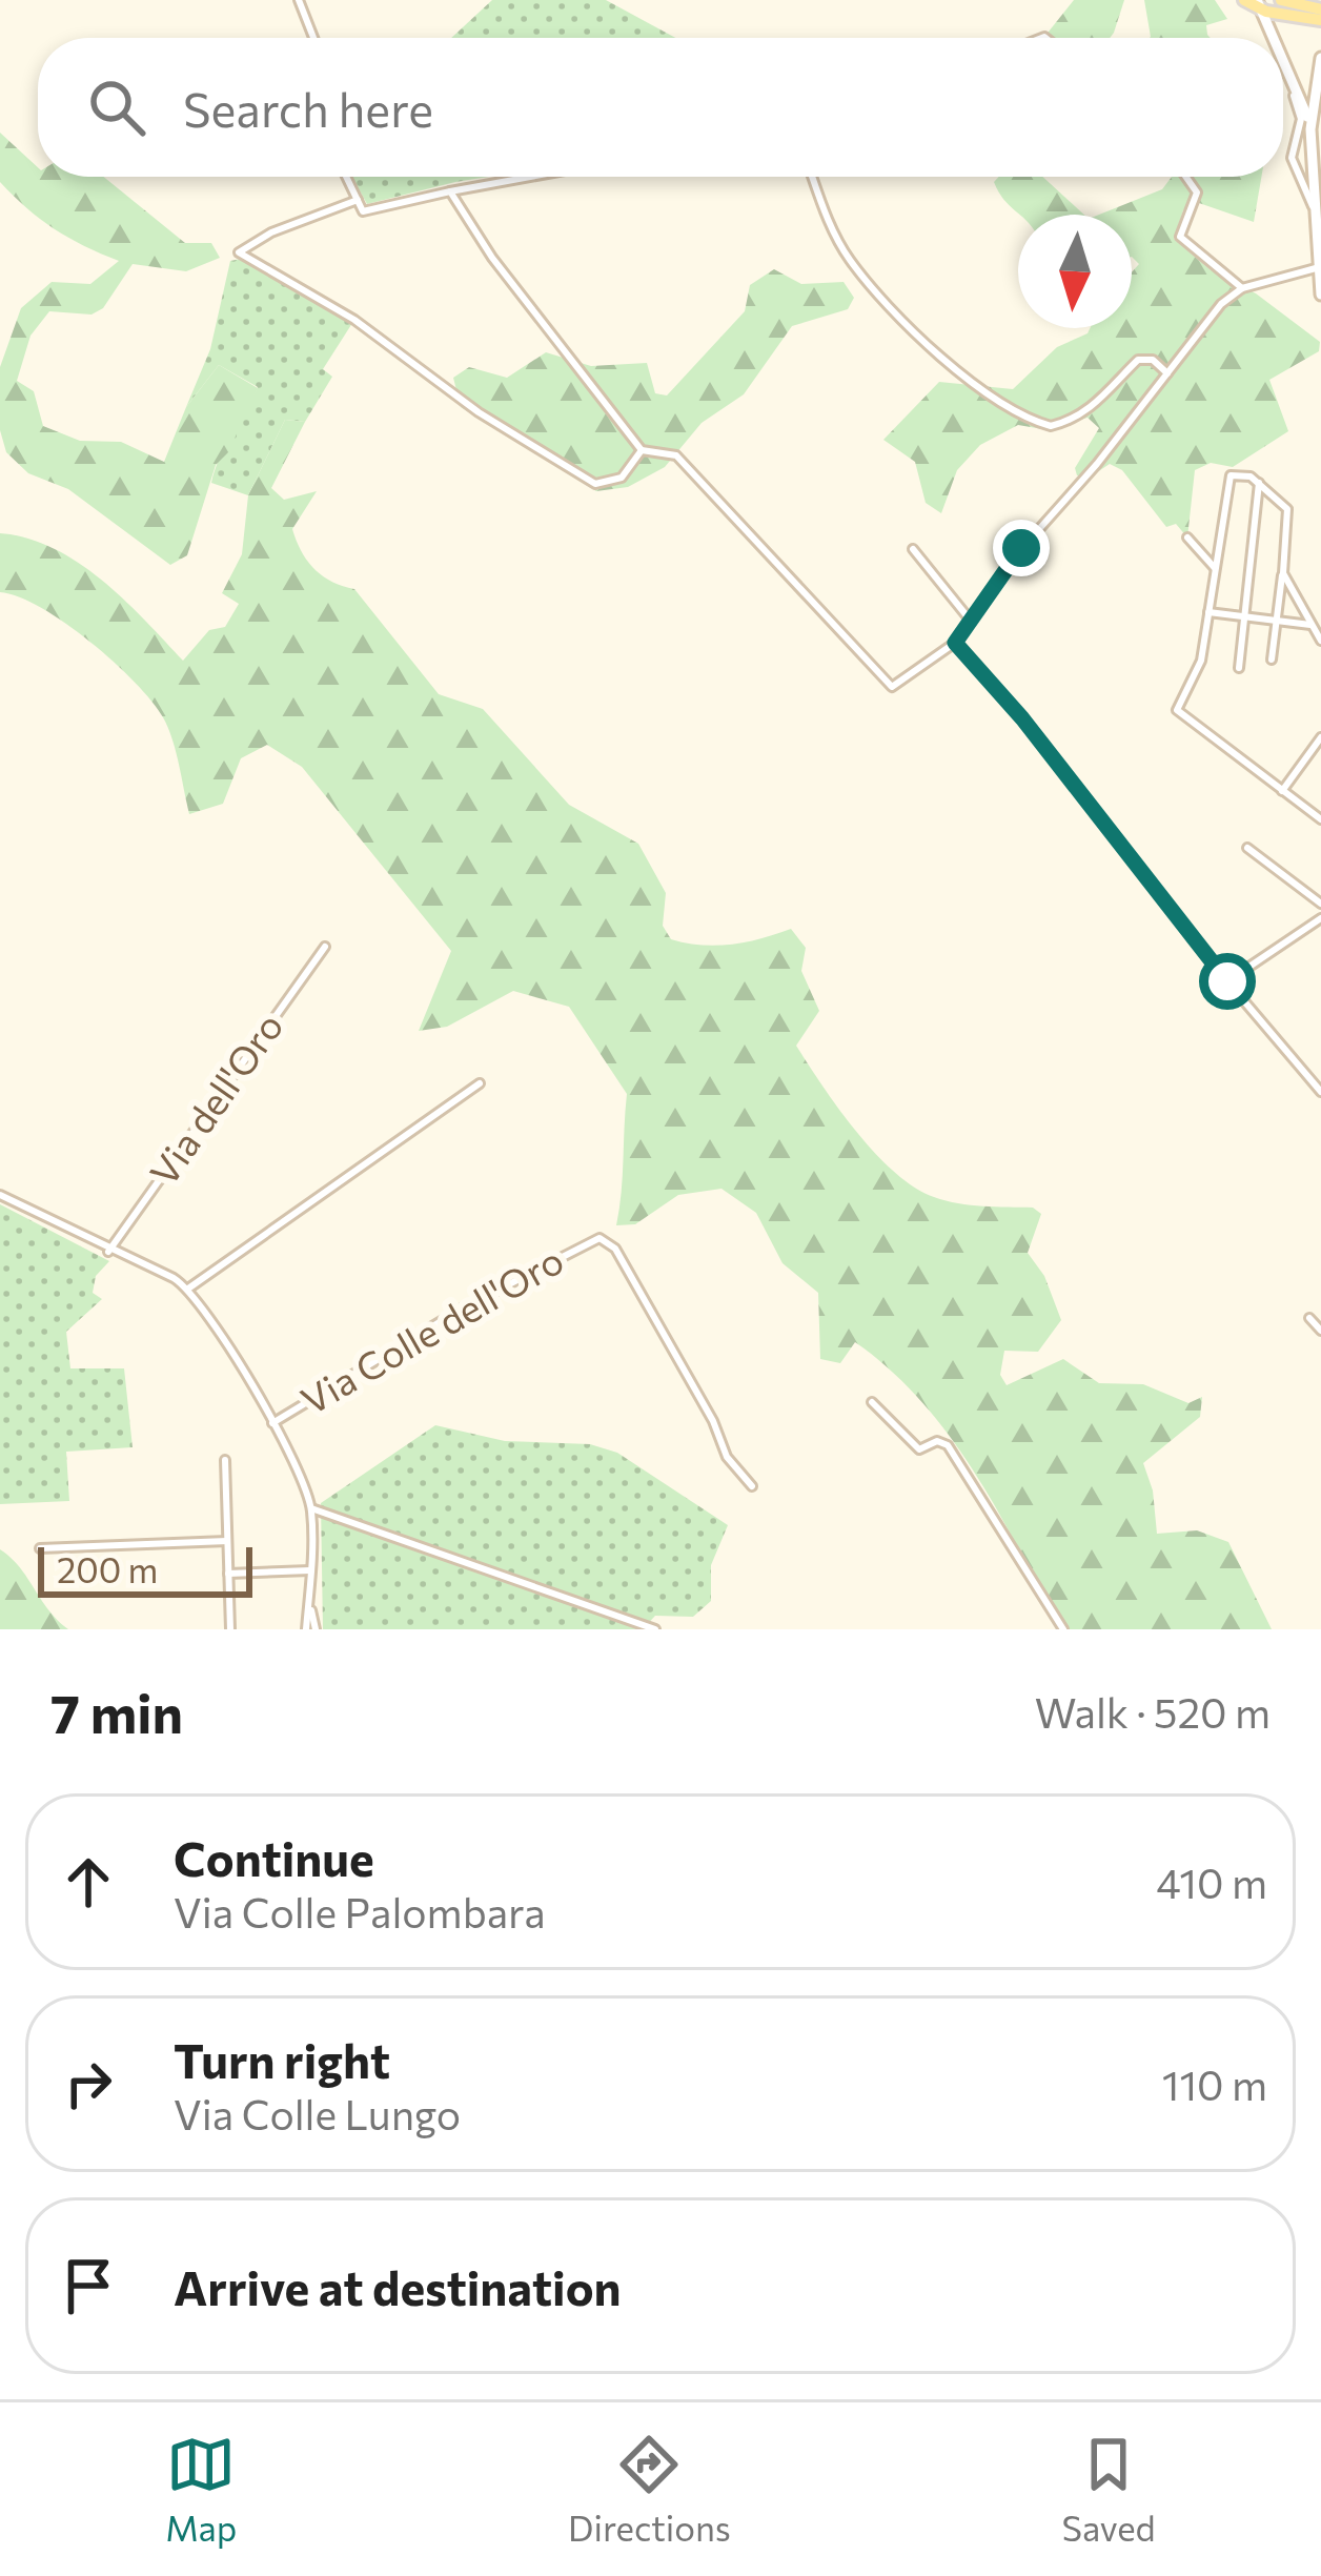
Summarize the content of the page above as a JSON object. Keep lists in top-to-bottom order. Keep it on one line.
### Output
{"streets":{"street":["Via dell'Oro","Via Colle dell'Oro"]},"scale_bar":"200 m","north":"bottom","page":{"search":"Search here","scale":"200 m","heading":["7 min","Walk · 520 m"],"list":[["Continue","Via Colle Palombara","410 m"],["Turn right","Via Colle Lungo","110 m"],"Arrive at destination"],"nav":["Map","Directions","Saved"]}}
